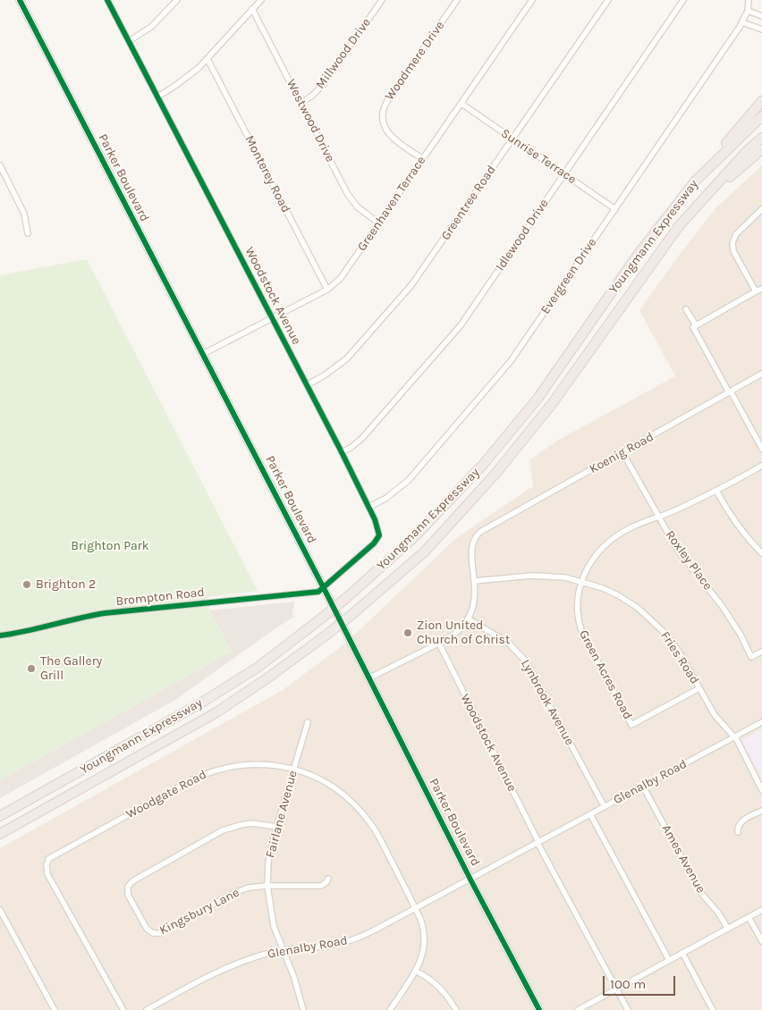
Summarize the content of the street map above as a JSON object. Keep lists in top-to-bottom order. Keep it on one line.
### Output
{"streets":{"highway":["Youngmann Expressway"],"street":["Millwood Drive","Woodmere Drive","Westwood Drive","Sunrise Terrace","Monterey Road","Parker Boulevard","Greentree Road","Greenhaven Terrace","Idlewood Drive","Evergreen Drive","Woodstock Avenue","Koenig Road","Roxley Place","Brompton Road","Fries Road","Green Acres Road","Lynbrook Avenue","Glenalby Road","Woodgate Road","Fairlane Avenue","Ames Avenue","Kingsbury Lane"]},"crossings":[["Millwood Drive","Westwood Drive"],["Woodmere Drive","Greenhaven Terrace"],["Westwood Drive","Greenhaven Terrace"],["Sunrise Terrace","Greentree Road"],["Sunrise Terrace","Greenhaven Terrace"],["Sunrise Terrace","Idlewood Drive"],["Sunrise Terrace","Evergreen Drive"],["Monterey Road","Greenhaven Terrace"],["Parker Boulevard","Greenhaven Terrace"],["Parker Boulevard","Woodstock Avenue"],["Parker Boulevard","Brompton Road"],["Parker Boulevard","Glenalby Road"],["Greentree Road","Woodstock Avenue"],["Greenhaven Terrace","Woodstock Avenue"],["Idlewood Drive","Woodstock Avenue"],["Evergreen Drive","Woodstock Avenue"],["Woodstock Avenue","Brompton Road"],["Woodstock Avenue","Glenalby Road"],["Koenig Road","Roxley Place"],["Koenig Road","Fries Road"],["Roxley Place","Green Acres Road"],["Fries Road","Green Acres Road"],["Fries Road","Glenalby Road"],["Lynbrook Avenue","Glenalby Road"],["Glenalby Road","Woodgate Road"],["Glenalby Road","Fairlane Avenue"],["Glenalby Road","Ames Avenue"],["Woodgate Road","Fairlane Avenue"],["Fairlane Avenue","Kingsbury Lane"]],"parks":["Brighton Park"],"places":["Brighton 2","Zion United Church of Christ","The Gallery Grill"],"scale_bar":"100 m"}
